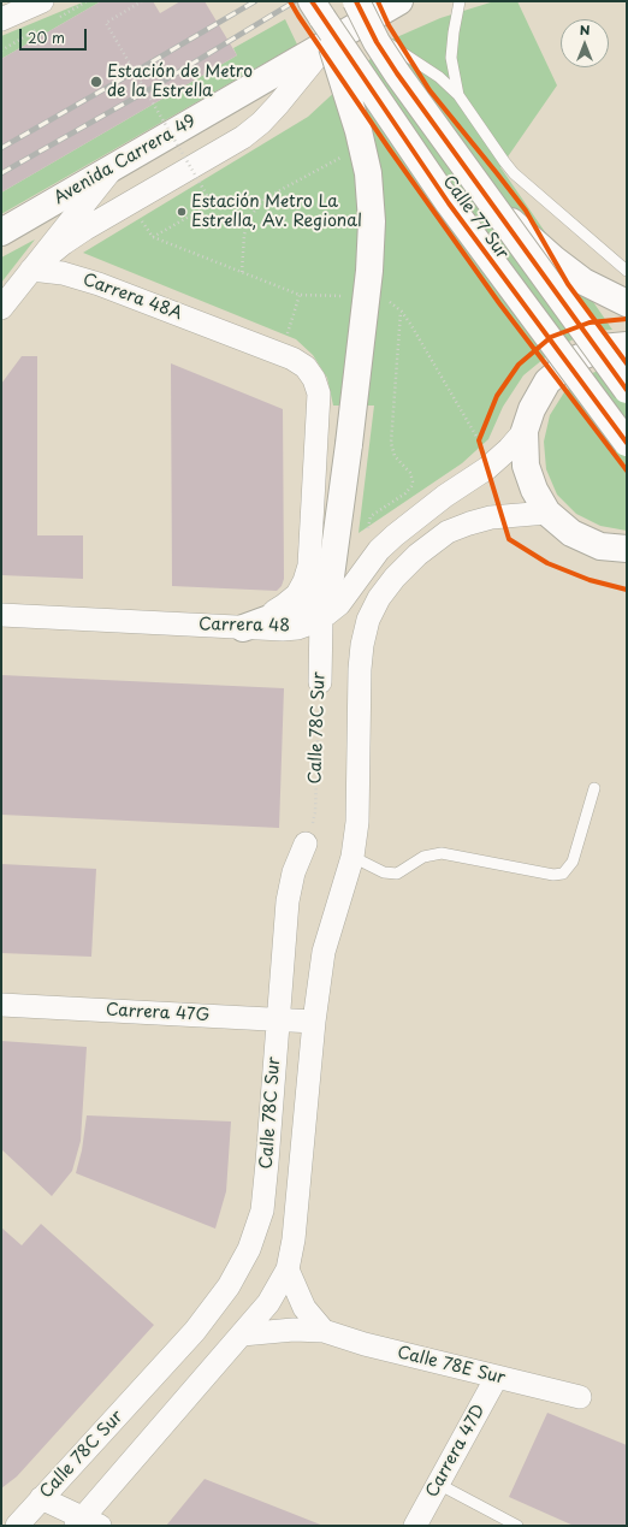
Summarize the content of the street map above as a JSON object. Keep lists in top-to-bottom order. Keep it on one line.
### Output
{"streets":{"main road":["Avenida Carrera 49","Calle 77 Sur"],"street":["Carrera 48A","Carrera 48","Calle 78C Sur","Carrera 47G","Calle 78E Sur","Carrera 47D"]},"crossings":[["Avenida Carrera 49","Calle 77 Sur"],["Carrera 48A","Carrera 48"],["Carrera 48","Calle 78C Sur"],["Calle 78C Sur","Carrera 47G"],["Calle 78C Sur","Calle 78E Sur"],["Calle 78E Sur","Carrera 47D"]],"places":["Estación de Metro de la Estrella","Estación Metro La Estrella, Av. Regional"],"scale_bar":"20 m","north":"top"}
